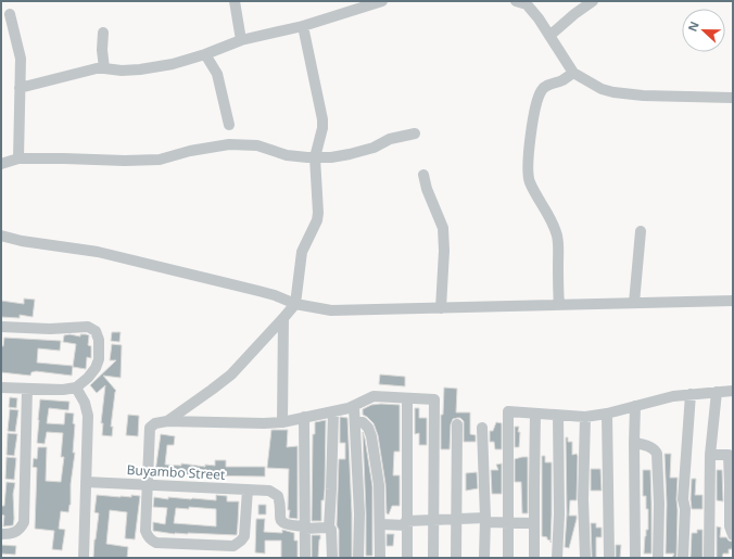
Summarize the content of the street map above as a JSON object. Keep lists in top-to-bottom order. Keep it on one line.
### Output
{"streets":{"street":["Buyambo Street"]},"north":"left"}
